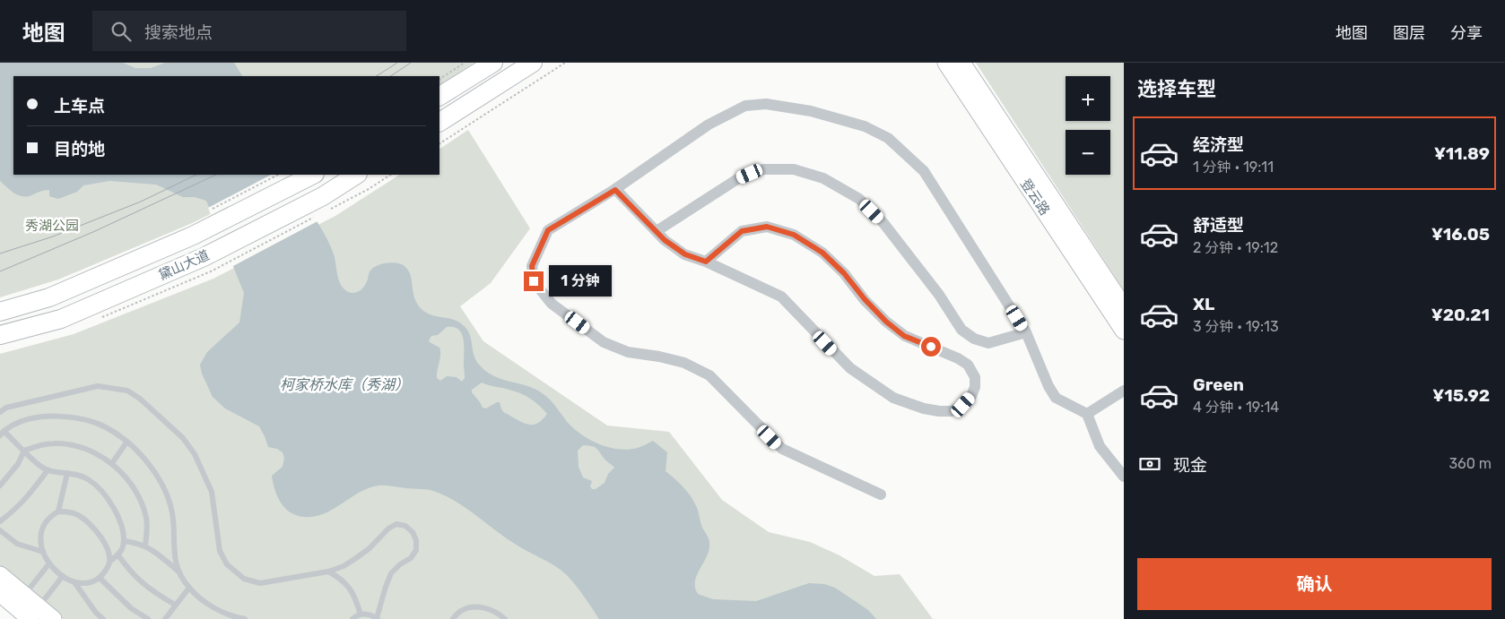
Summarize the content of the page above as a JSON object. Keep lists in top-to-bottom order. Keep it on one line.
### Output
{"streets":{"main road":["登云路","黛山大道"]},"water":["柯家桥水库（秀湖）"],"parks":["秀湖公园"],"page":{"header":"地图","search":"搜索地点","nav":["地图","图层","分享"],"heading":"选择车型","map_buttons":["+","−"],"banner":["上车点","目的地"],"list":[{"name":"经济型","note":"1 分钟 · 19:11","value":"¥11.89"},{"name":"舒适型","note":"2 分钟 · 19:12","value":"¥16.05"},{"name":"XL","note":"3 分钟 · 19:13","value":"¥20.21"},{"name":"Green","note":"4 分钟 · 19:14","value":"¥15.92"}],"bubble":"1 分钟","pay":["现金","360 m"],"buttons":"确认"}}
